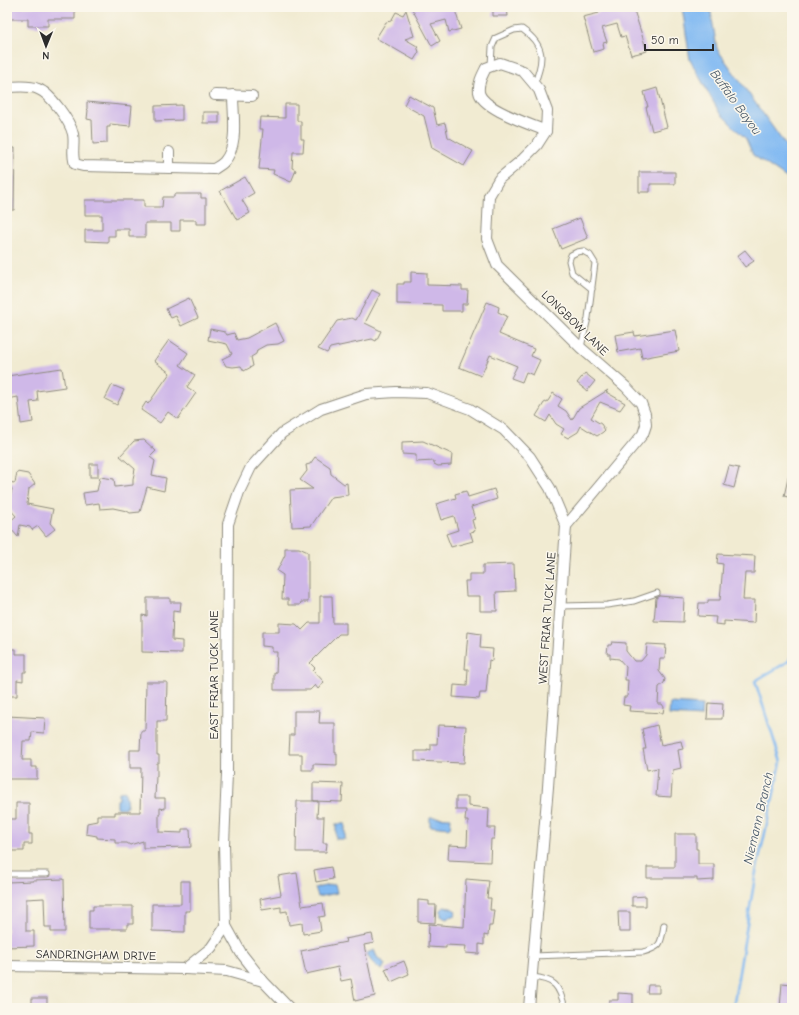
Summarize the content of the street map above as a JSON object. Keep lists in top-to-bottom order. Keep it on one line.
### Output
{"streets":{"street":["LONGBOW LANE","WEST FRIAR TUCK LANE","EAST FRIAR TUCK LANE","SANDRINGHAM DRIVE"]},"crossings":[["LONGBOW LANE","WEST FRIAR TUCK LANE"],["WEST FRIAR TUCK LANE","EAST FRIAR TUCK LANE"],["EAST FRIAR TUCK LANE","SANDRINGHAM DRIVE"]],"water":["Buffalo Bayou","Niemann Branch"],"scale_bar":"50 m","north":"bottom"}
